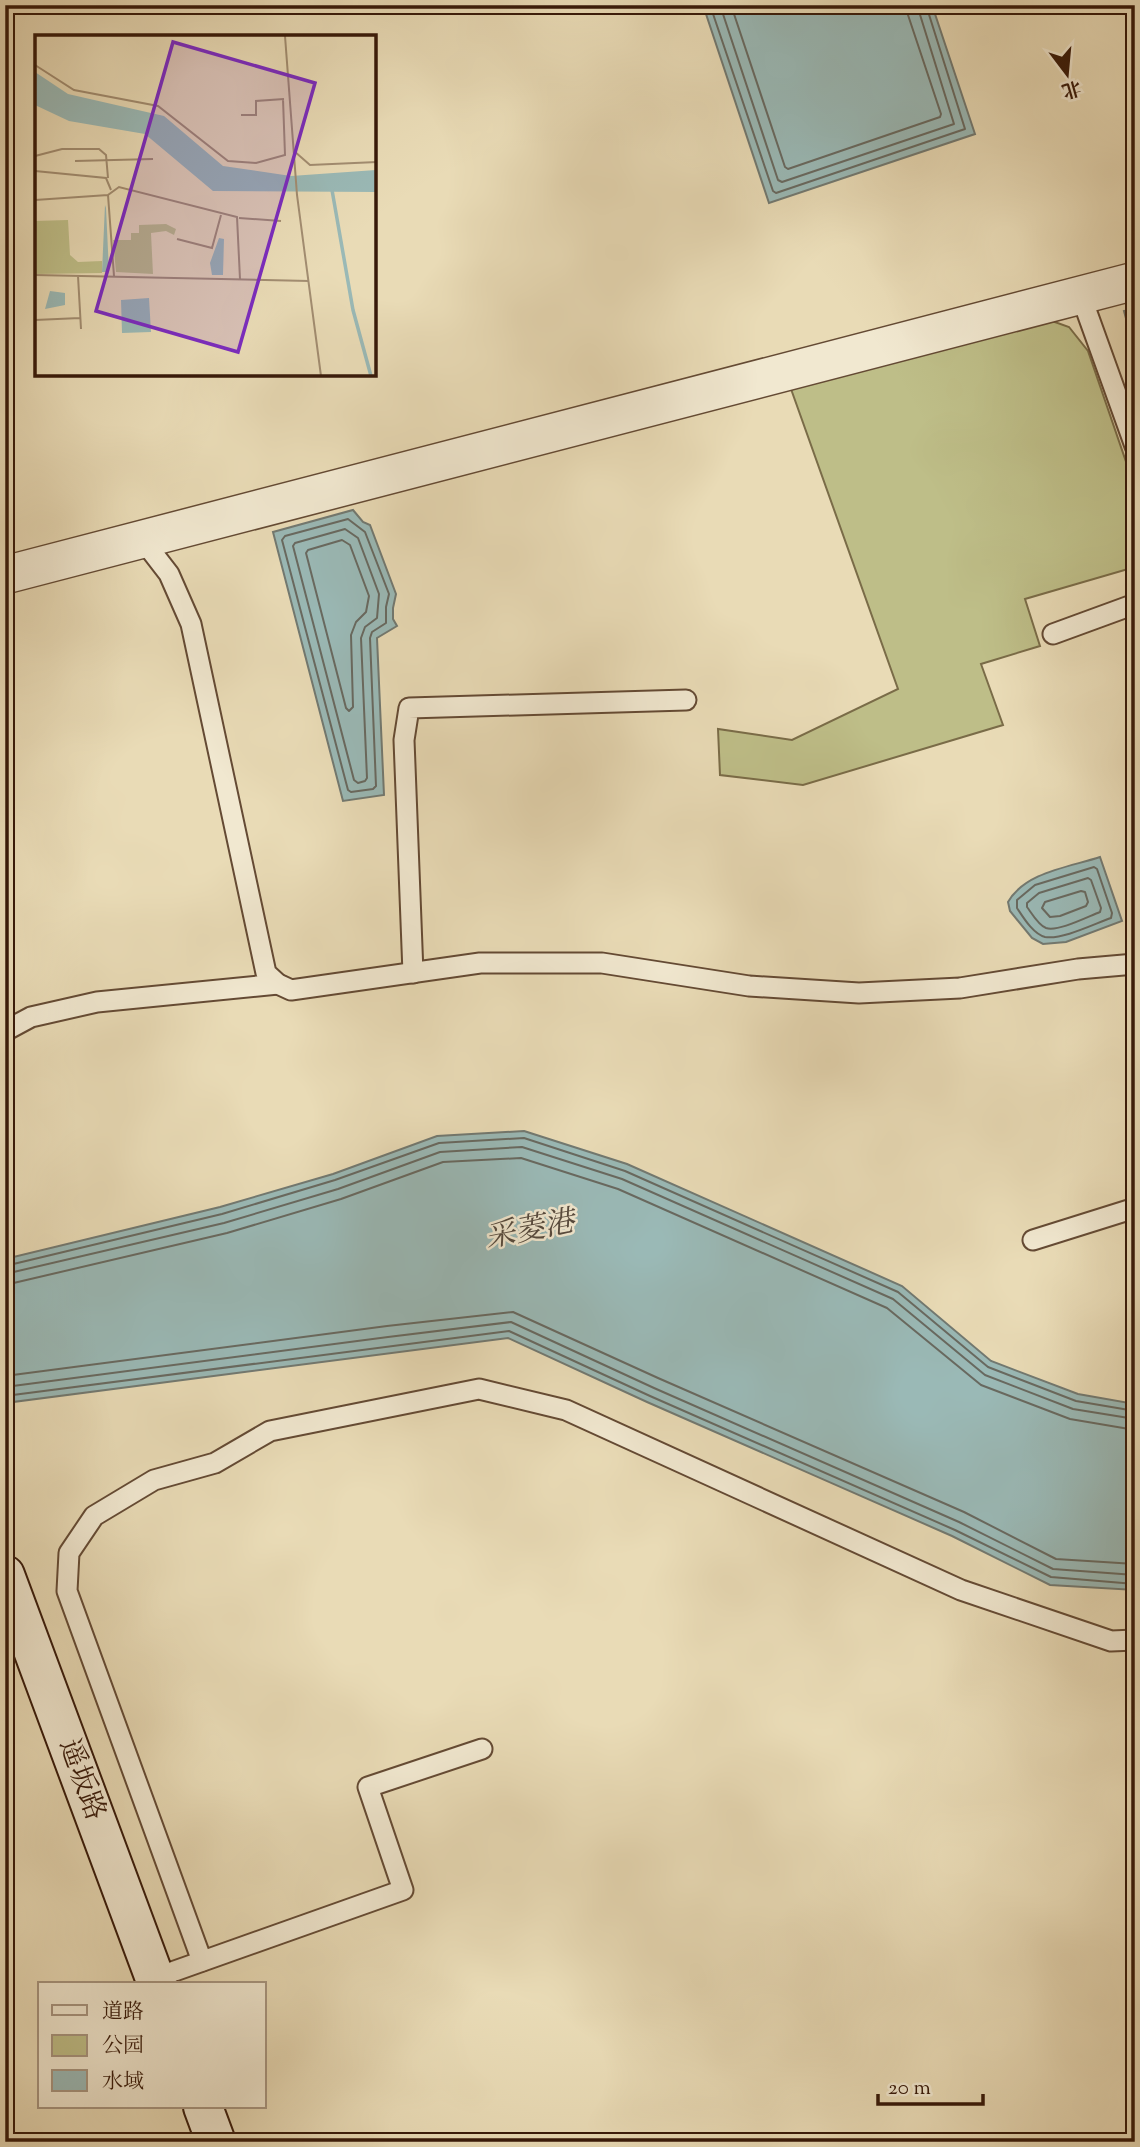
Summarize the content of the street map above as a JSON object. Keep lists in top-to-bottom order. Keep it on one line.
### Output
{"streets":{"street":["遥坂路"]},"water":["采菱港"],"legend":["道路","公园","水域"],"scale_bar":"20 m","north":"bottom"}
